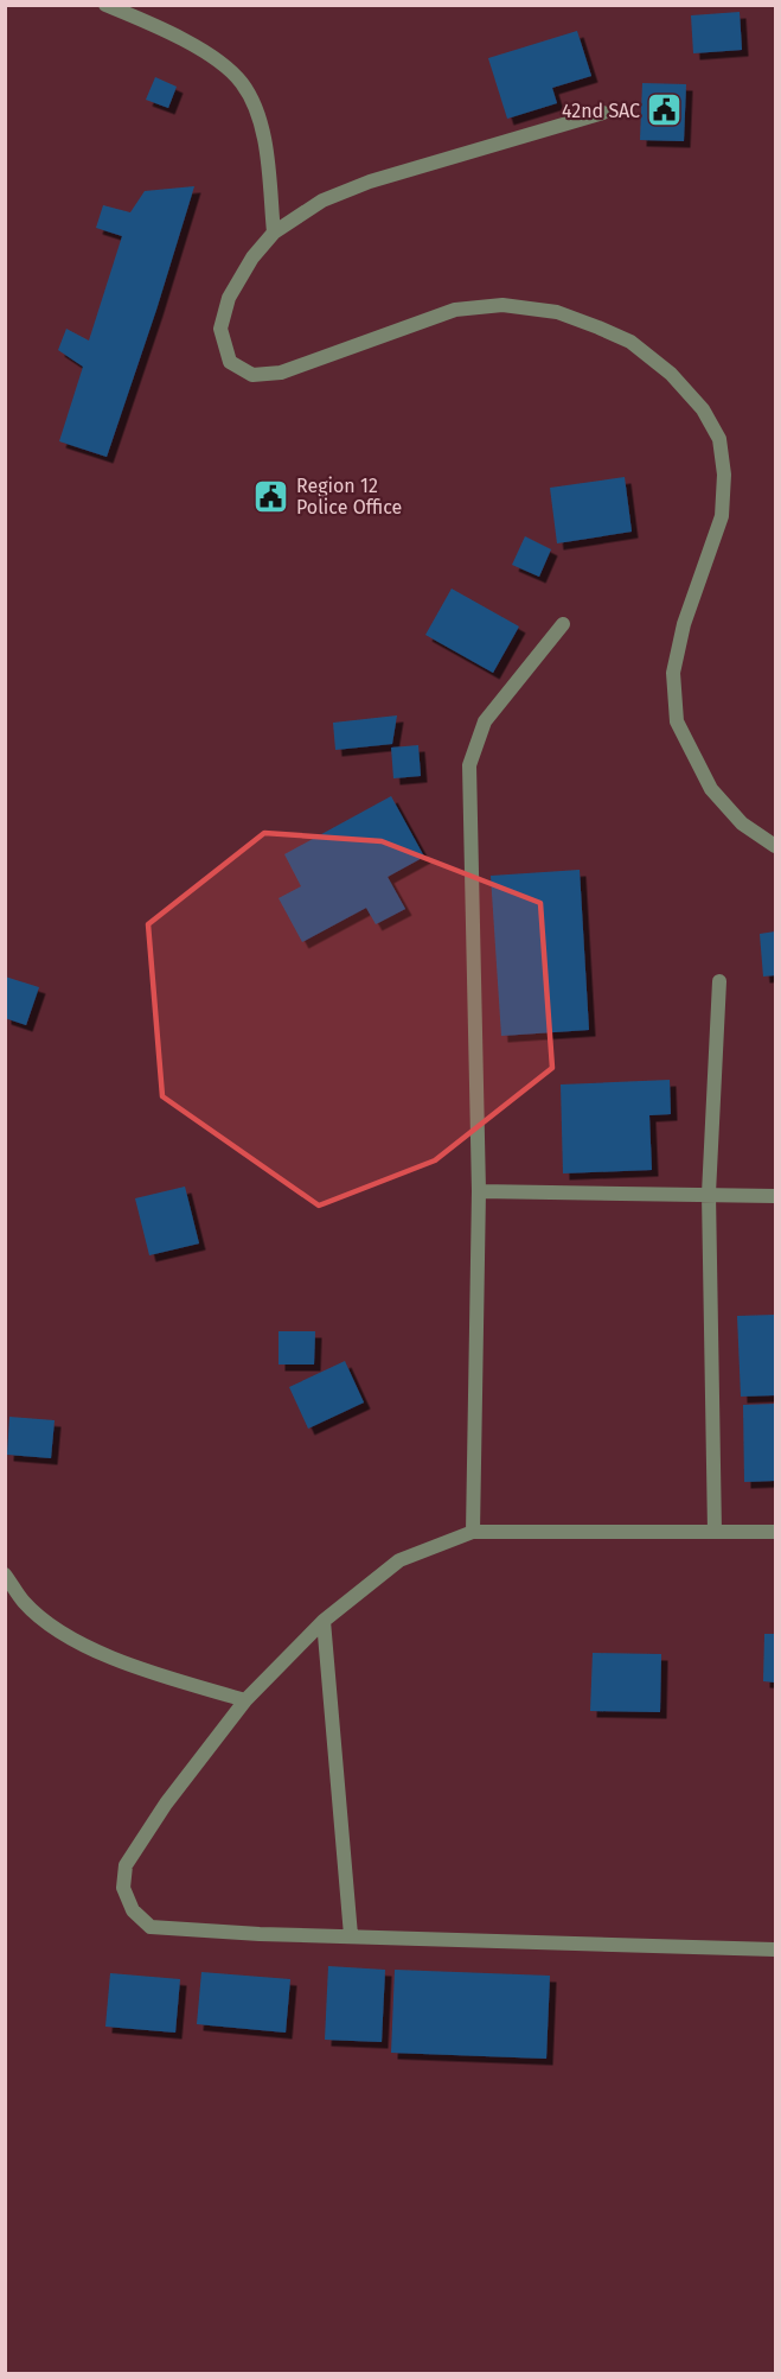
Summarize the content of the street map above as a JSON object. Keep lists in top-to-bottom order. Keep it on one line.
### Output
{"places":{"public building":["42nd SAC","Region 12 Police Office"]}}
